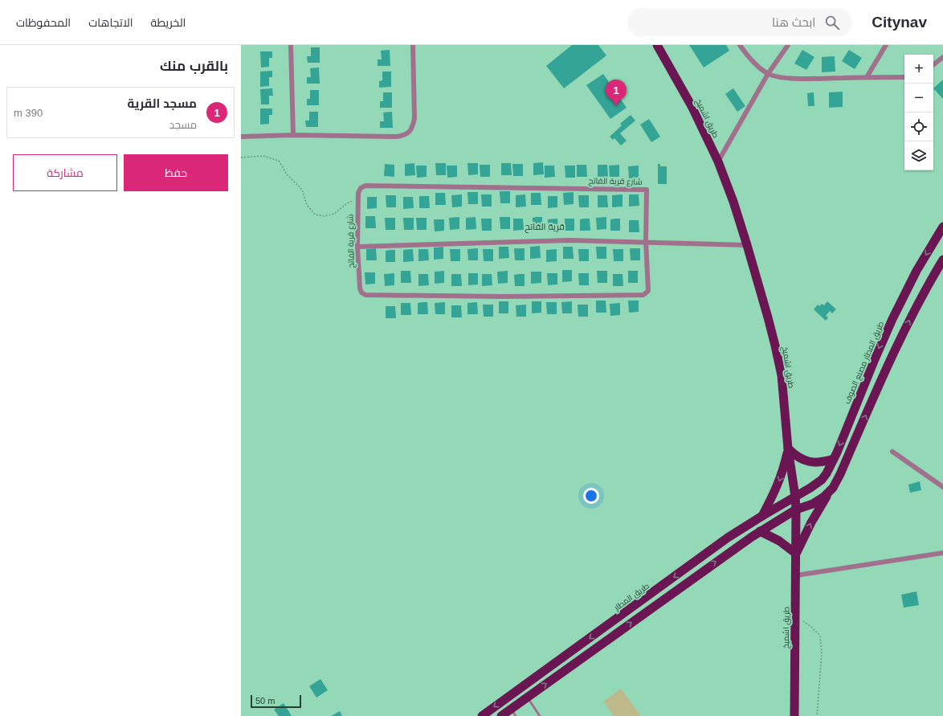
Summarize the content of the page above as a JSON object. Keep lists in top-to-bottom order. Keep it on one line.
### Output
{"streets":{"highway":["طريق اشميخ","طريق المطار مصنع الصوف","طريق المطار"],"street":["شارع قرية الفاتح"]},"crossings":[["طريق اشميخ","طريق المطار مصنع الصوف"],["طريق اشميخ","طريق المطار"],["طريق المطار مصنع الصوف","طريق المطار"]],"districts":["قرية الفاتح"],"scale_bar":"50 m","page":{"header":"Citynav","search":"ابحث هنا","nav":["الخريطة","الاتجاهات","المحفوظات"],"heading":"بالقرب منك","map_buttons":["+","−"],"pins":"1","list":[{"mark":"1","name":"مسجد القرية","note":"مسجد","value":"390 m"}],"buttons":["حفظ","مشاركة"],"scale":"50 m"}}
